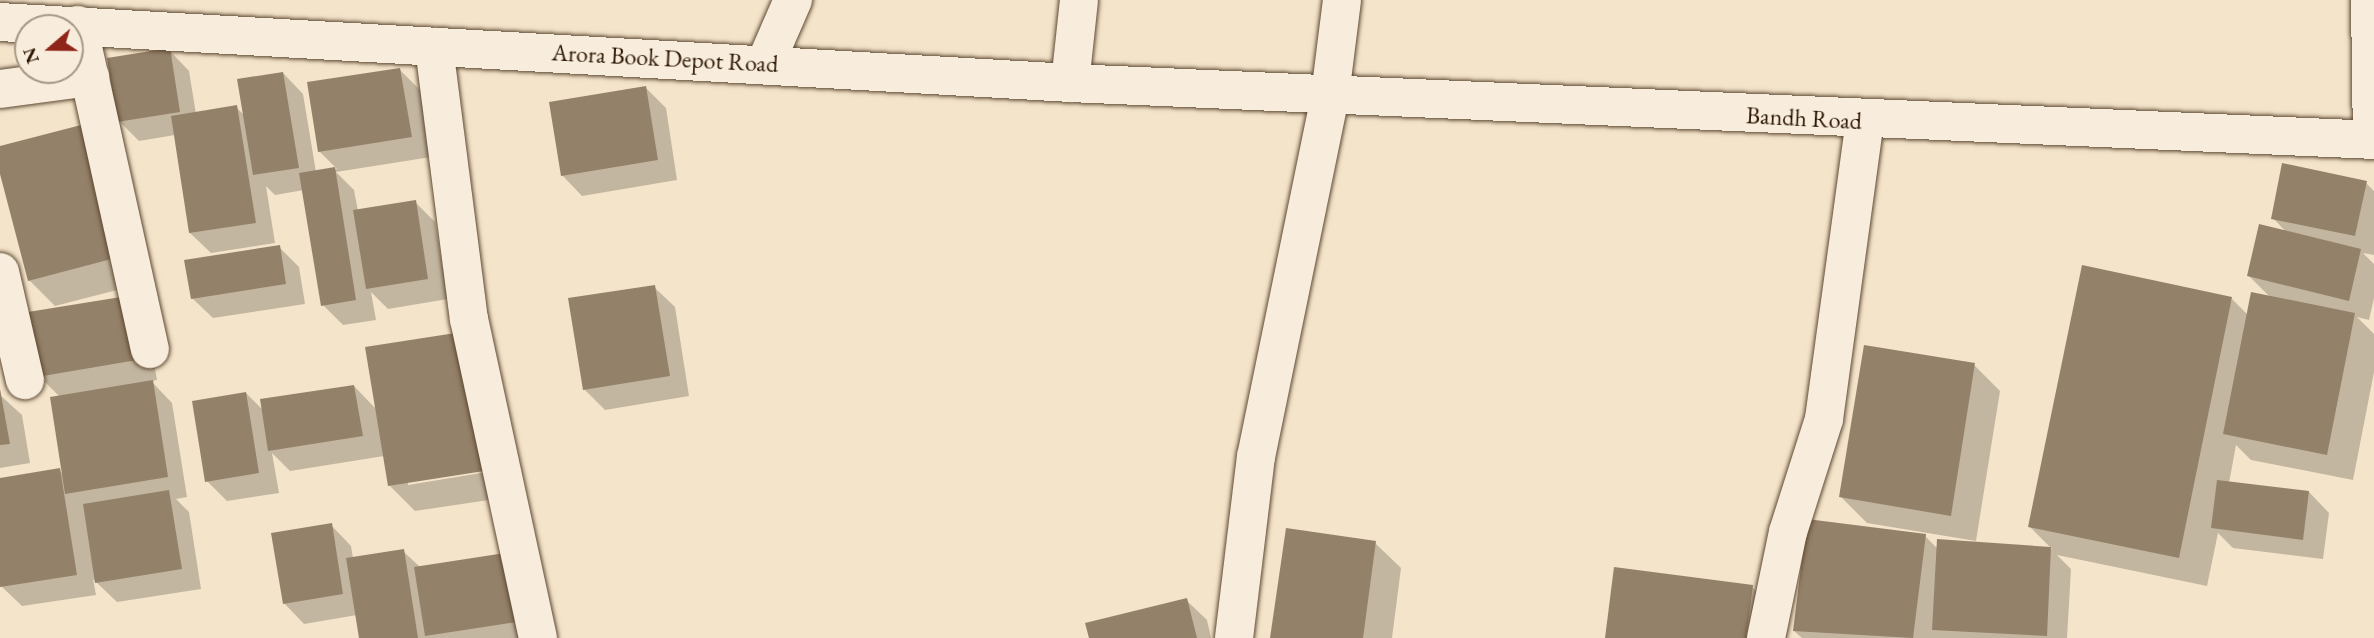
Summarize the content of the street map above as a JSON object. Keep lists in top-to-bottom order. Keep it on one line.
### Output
{"streets":{"street":["Arora Book Depot Road","Bandh Road"]},"crossings":[["Arora Book Depot Road","Bandh Road"]],"north":"left"}
